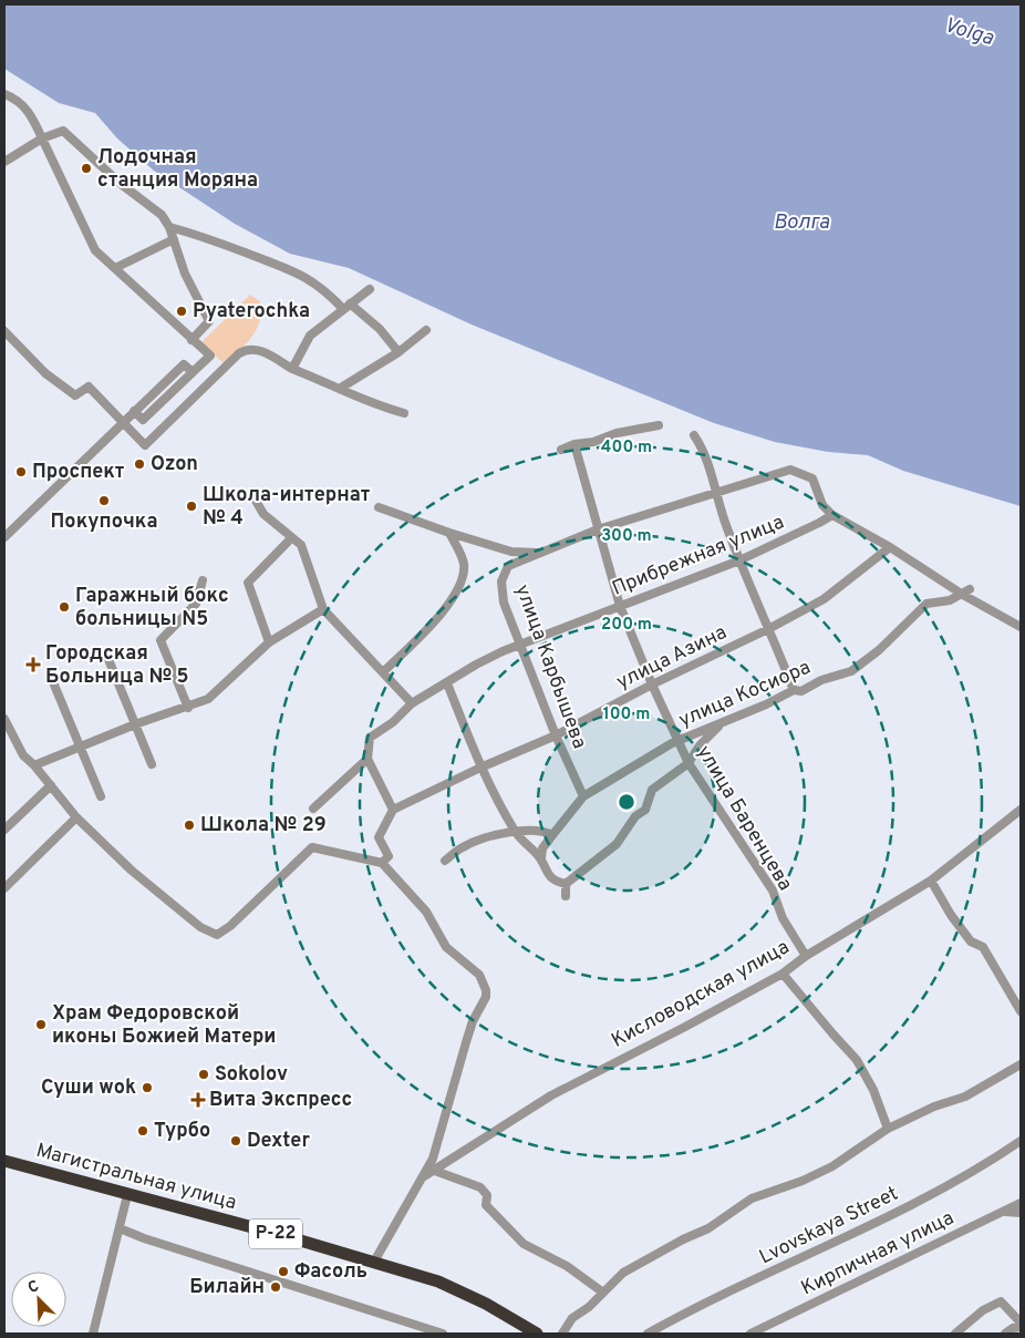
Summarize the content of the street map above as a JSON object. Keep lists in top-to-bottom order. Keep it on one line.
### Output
{"streets":{"highway":["Магистральная улица","Р-22"],"street":["Прибрежная улица","улица Азина","улица Карбышева","улица Косиора","улица Баренцева","Кисловодская улица","Lvovskaya Street","Кирпичная улица"]},"crossings":[["Прибрежная улица","улица Карбышева"],["Прибрежная улица","улица Баренцева"],["улица Азина","улица Карбышева"],["улица Азина","улица Баренцева"],["улица Карбышева","улица Косиора"],["улица Карбышева","улица Баренцева"],["улица Косиора","улица Баренцева"],["улица Баренцева","Кисловодская улица"]],"water":["Volga","Волга"],"places":{"other":["Лодочная станция Моряна","Pyaterochka","Ozon","Проспект","Покупочка","Школа-интернат № 4","Гаражный бокс больницы N5","Школа № 29","Храм Федоровской иконы Божией Матери","Sokolov","Суши wok","Турбо","Dexter","Фасоль","Билайн"],"health":["Городская Больница № 5","Вита Экспресс"]},"north":"top left","rings":["400 m","300 m","200 m","100 m"]}
